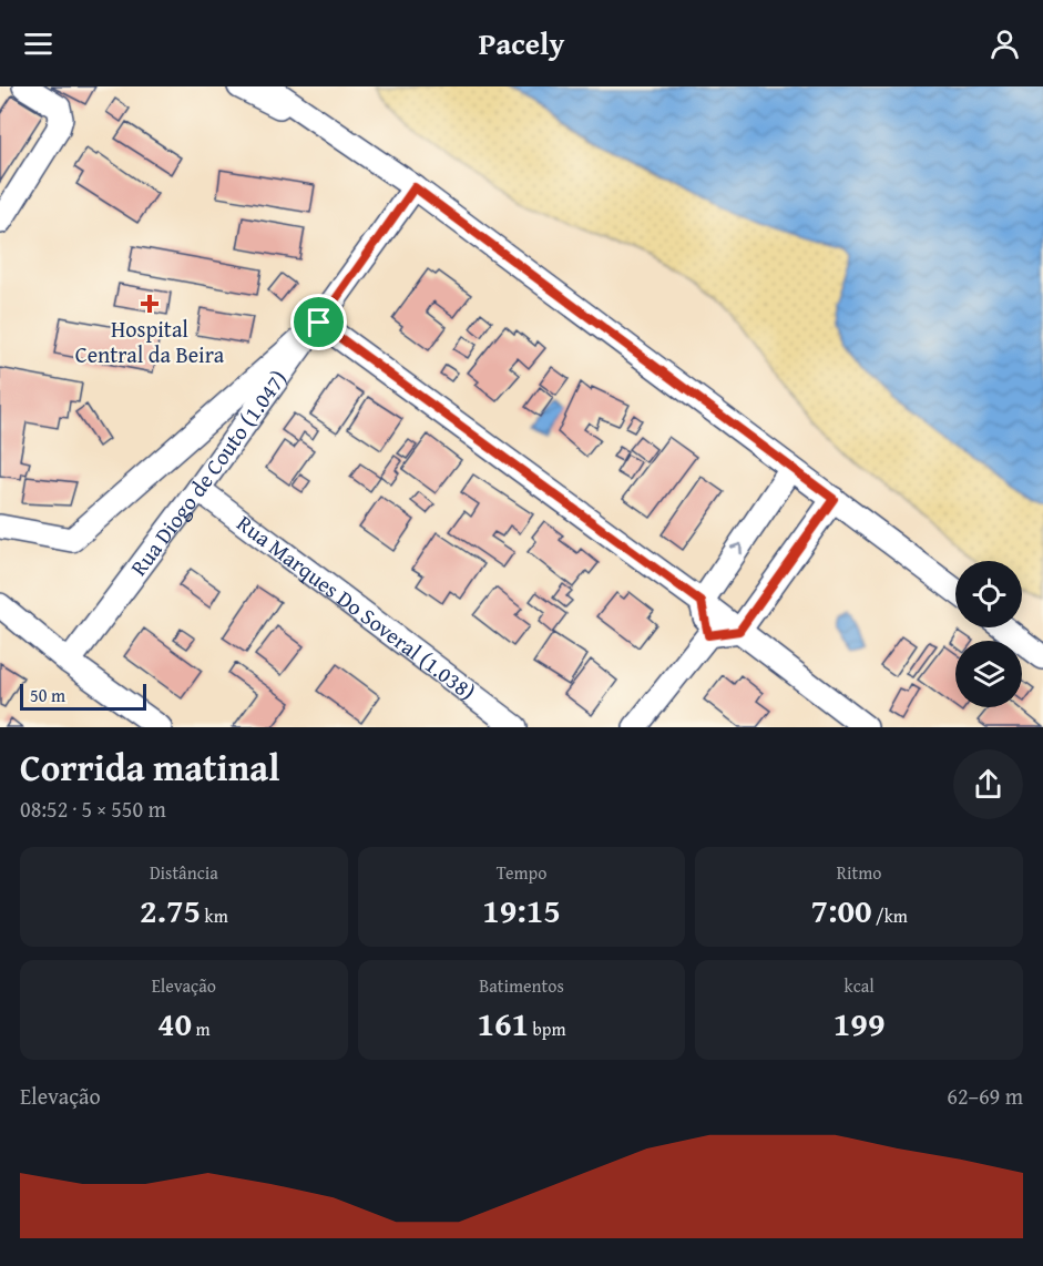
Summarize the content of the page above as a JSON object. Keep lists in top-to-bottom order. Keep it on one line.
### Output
{"streets":{"street":["Rua Diogo de Couto (1.047)","Rua Marques Do Soveral (1.038)"]},"crossings":[["Rua Diogo de Couto (1.047)","Rua Marques Do Soveral (1.038)"]],"places":{"health":["Hospital Central da Beira"]},"scale_bar":"50 m","page":{"header":"Pacely","scale":"50 m","heading":["Corrida matinal","08:52 · 5 × 550 m"],"stats":[["Distância","2.75 km"],["Tempo","19:15"],["Ritmo","7:00 /km"],["Elevação","40 m"],["Batimentos","161 bpm"],["kcal","199"]],"chart":["Elevação","62–69 m"]}}
